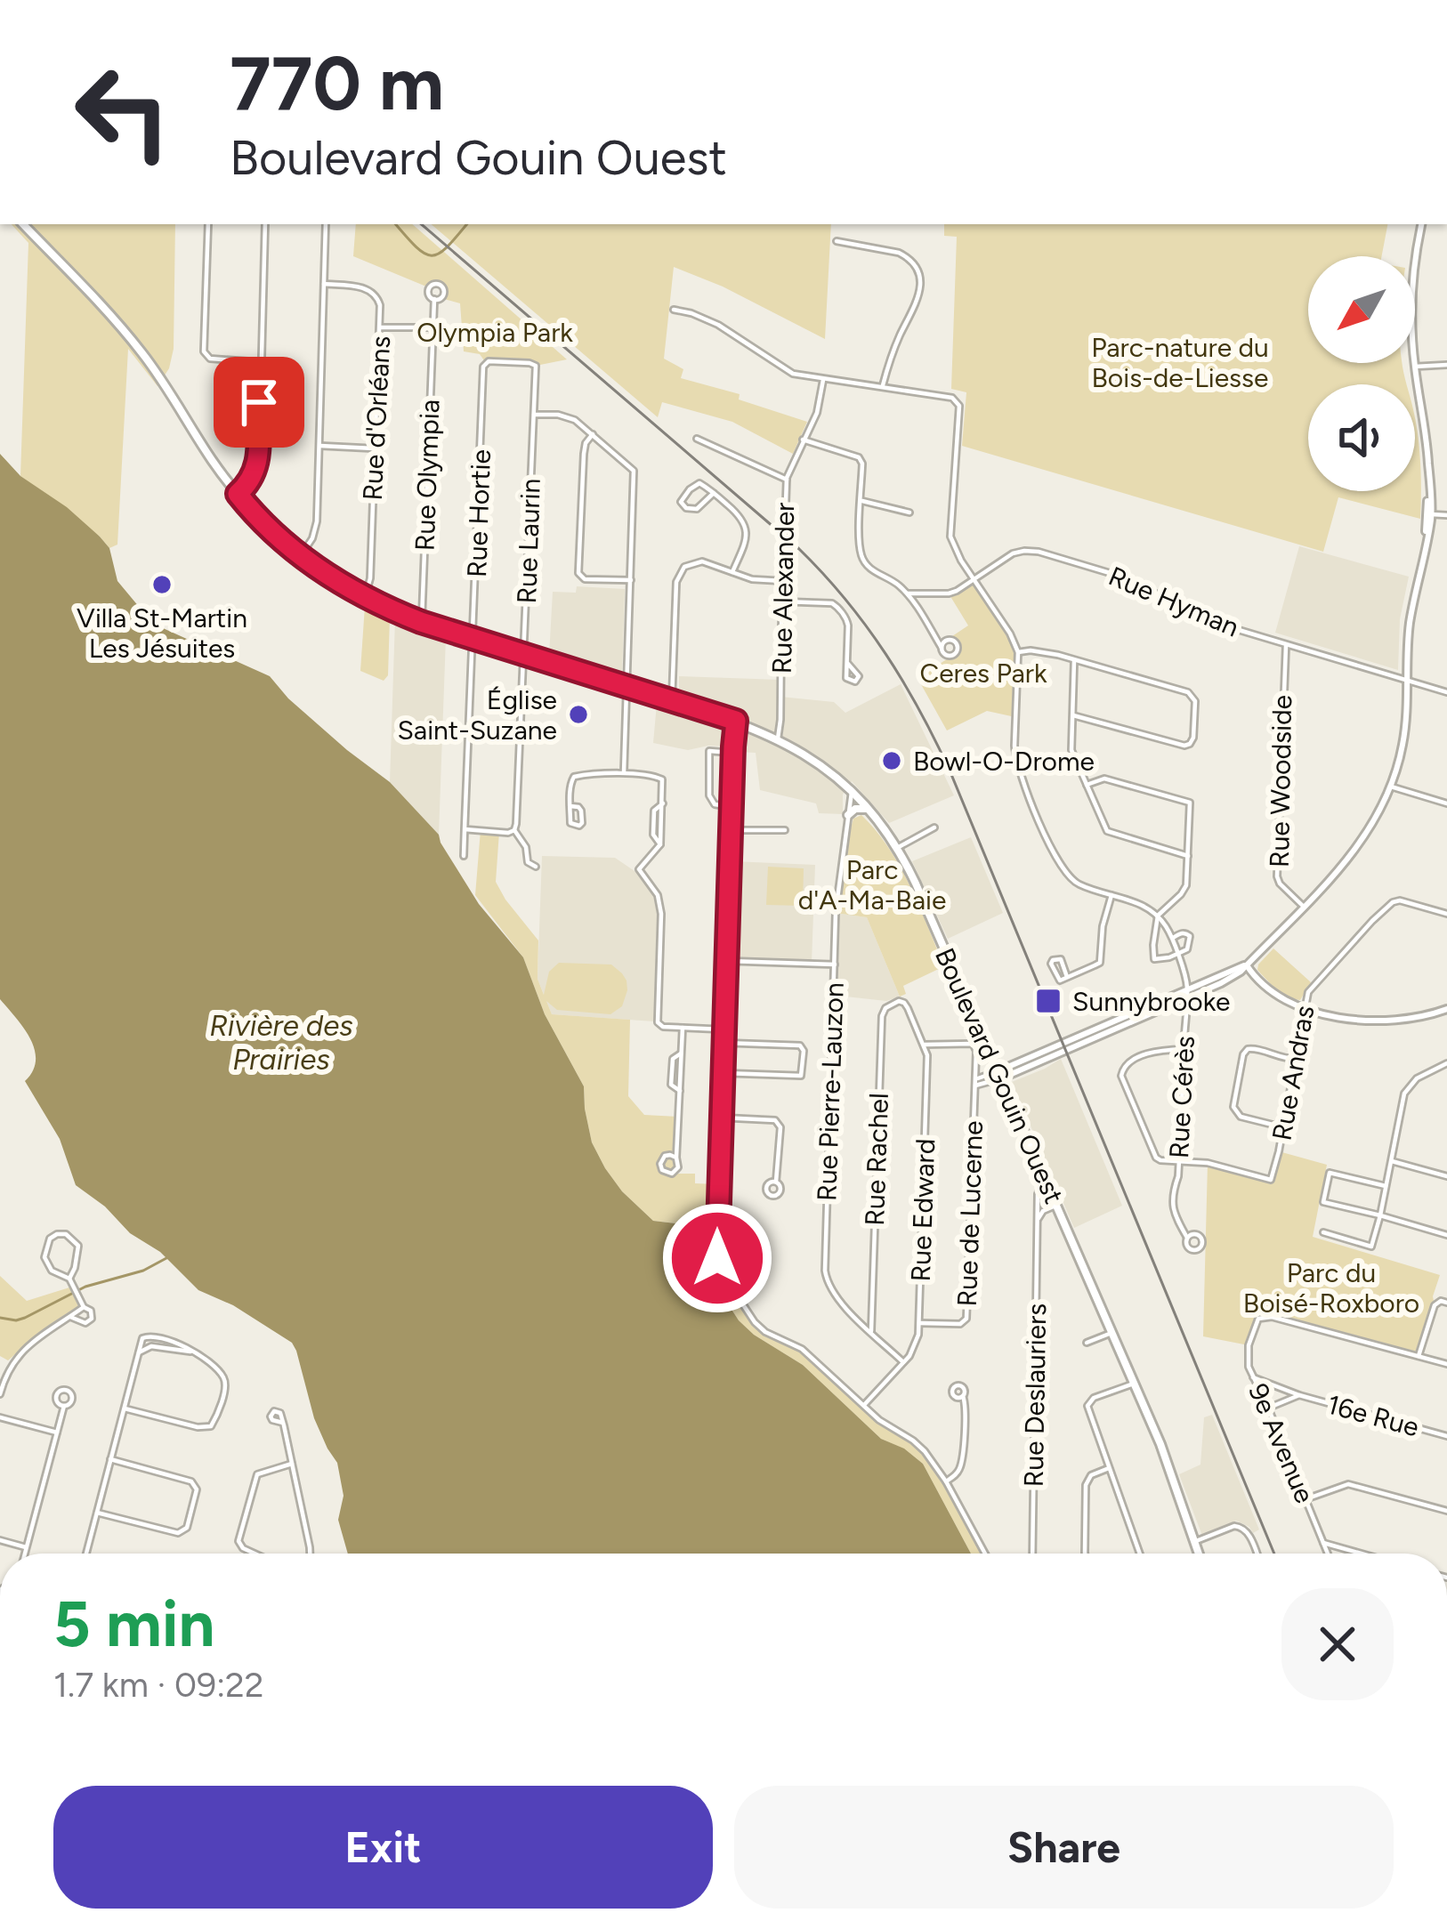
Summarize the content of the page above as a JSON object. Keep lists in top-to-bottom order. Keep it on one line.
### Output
{"streets":{"main road":["Boulevard Gouin Ouest"],"street":["Rue d'Orléans","Rue Olympia","Rue Hortie","Rue Laurin","Rue Alexander","Rue Hyman","Rue Woodside","Rue Andras","Rue Pierre-Lauzon","Rue Cérès","Rue Rachel","Rue Edward","Rue de Lucerne","Rue Deslauriers","16e Rue","9e Avenue"]},"crossings":[["Rue d'Orléans","Boulevard Gouin Ouest"],["Rue Olympia","Boulevard Gouin Ouest"],["Rue Hortie","Rue Laurin"],["Rue Hortie","Boulevard Gouin Ouest"],["Rue Laurin","Boulevard Gouin Ouest"],["Rue Alexander","Boulevard Gouin Ouest"],["Rue Hyman","Rue Woodside"],["Rue Andras","Rue Cérès"],["Boulevard Gouin Ouest","Rue Pierre-Lauzon"],["Boulevard Gouin Ouest","Rue Deslauriers"],["Rue Pierre-Lauzon","Rue Rachel"],["Rue Pierre-Lauzon","Rue Edward"],["Rue Rachel","Rue Edward"],["Rue Edward","Rue de Lucerne"],["16e Rue","9e Avenue"]],"water":["Rivière des Prairies"],"parks":["Olympia Park","Parc-nature du Bois-de-Liesse","Ceres Park","Parc d'A-Ma-Baie","Parc du Boisé-Roxboro"],"places":{"other":["Villa St-Martin Les Jésuites","Église Saint-Suzane","Bowl-O-Drome"],"transit":["Sunnybrooke"]},"north":"bottom left","page":{"turn":["770 m","Boulevard Gouin Ouest"],"heading":["5 min","1.7 km · 09:22"],"buttons":["Exit","Share"]}}
